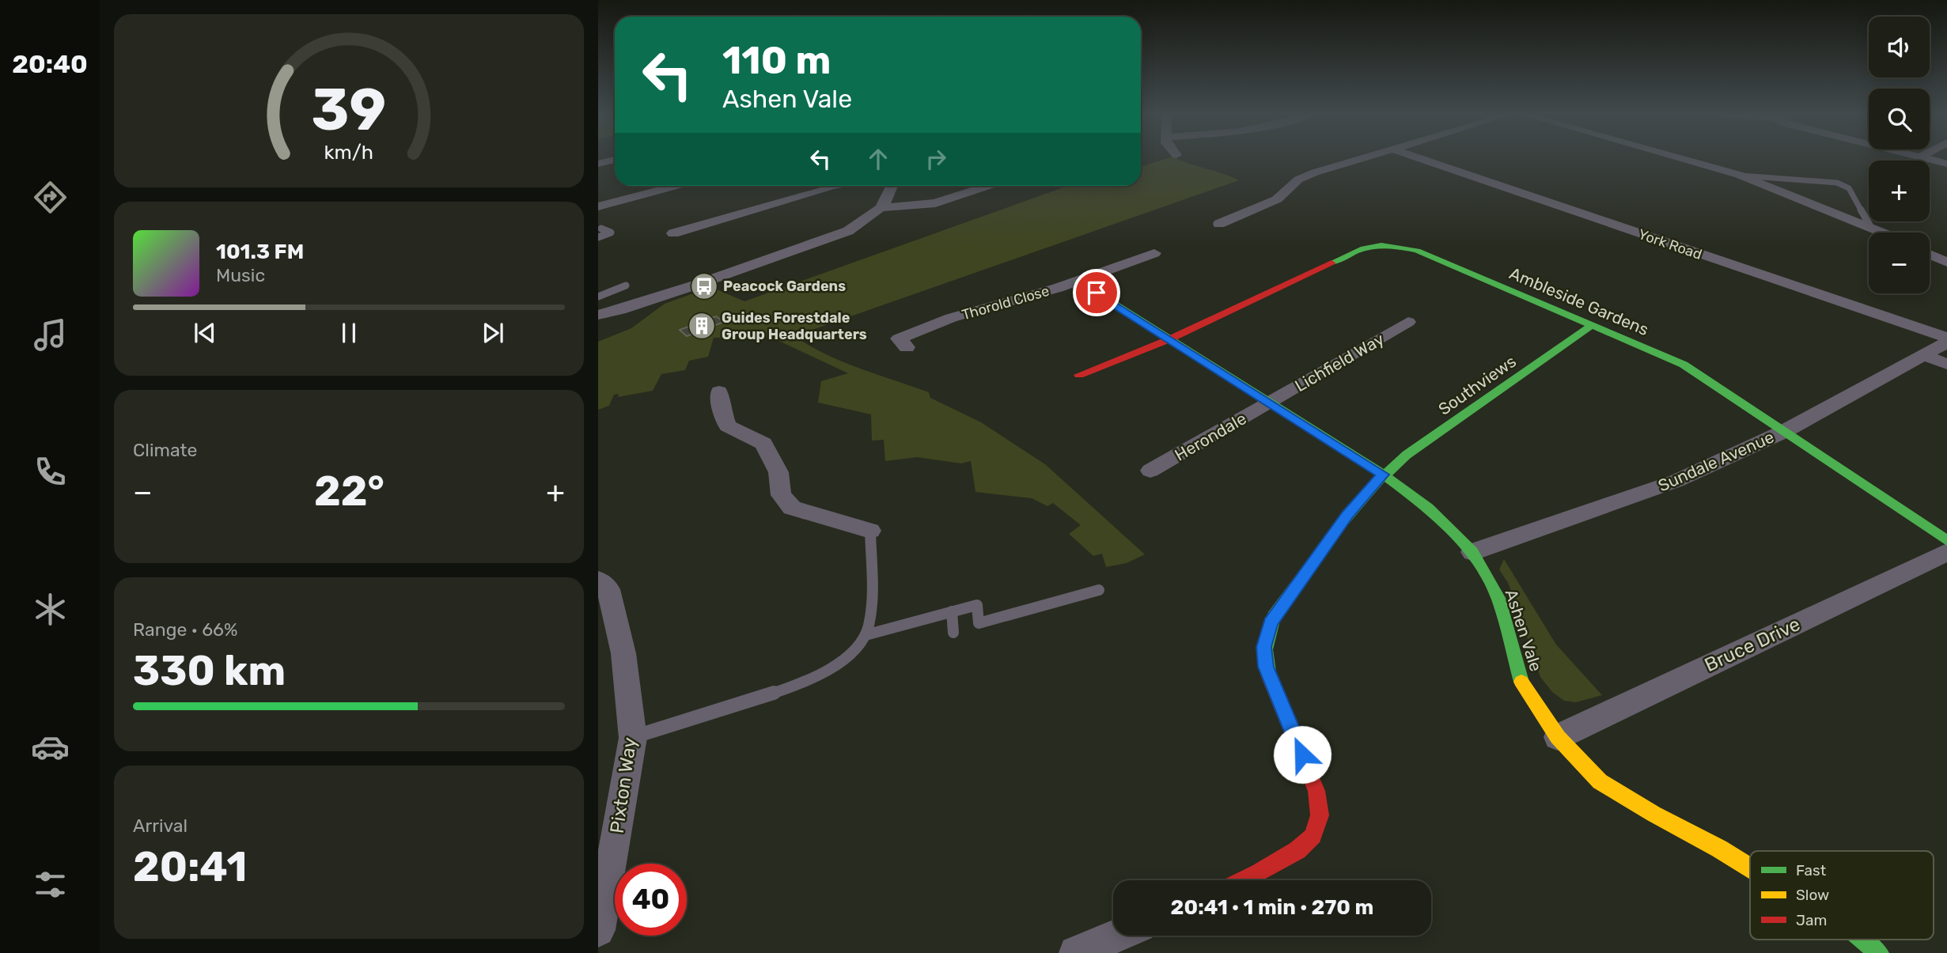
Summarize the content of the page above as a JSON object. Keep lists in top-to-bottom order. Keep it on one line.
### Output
{"streets":{"street":["York Road","Ambleside Gardens","Thorold Close","Lichfield Way","Southviews","Herondale","Sundale Avenue","Ashen Vale","Bruce Drive","Pixton Way"]},"crossings":[["Ambleside Gardens","Southviews"],["Ambleside Gardens","Sundale Avenue"],["Ambleside Gardens","Ashen Vale"],["Thorold Close","Ashen Vale"],["Lichfield Way","Herondale"],["Lichfield Way","Ashen Vale"],["Southviews","Ashen Vale"],["Herondale","Ashen Vale"],["Sundale Avenue","Ashen Vale"],["Ashen Vale","Bruce Drive"]],"places":{"bus stop":["Peacock Gardens"],"building":["Guides Forestdale Group Headquarters"]},"legend":["Fast","Slow","Jam"],"page":{"tabs":"20:40","map_buttons":["+","−"],"turn":["110 m","Ashen Vale"],"song":["101.3 FM","Music"],"tile":["Climate",["Range · 66%","330 km"],["Arrival","20:41"]],"heat":["−","22°","+"],"limit":"40","trip":"20:41 · 1 min · 270 m","gauge":["39","km/h"]}}
